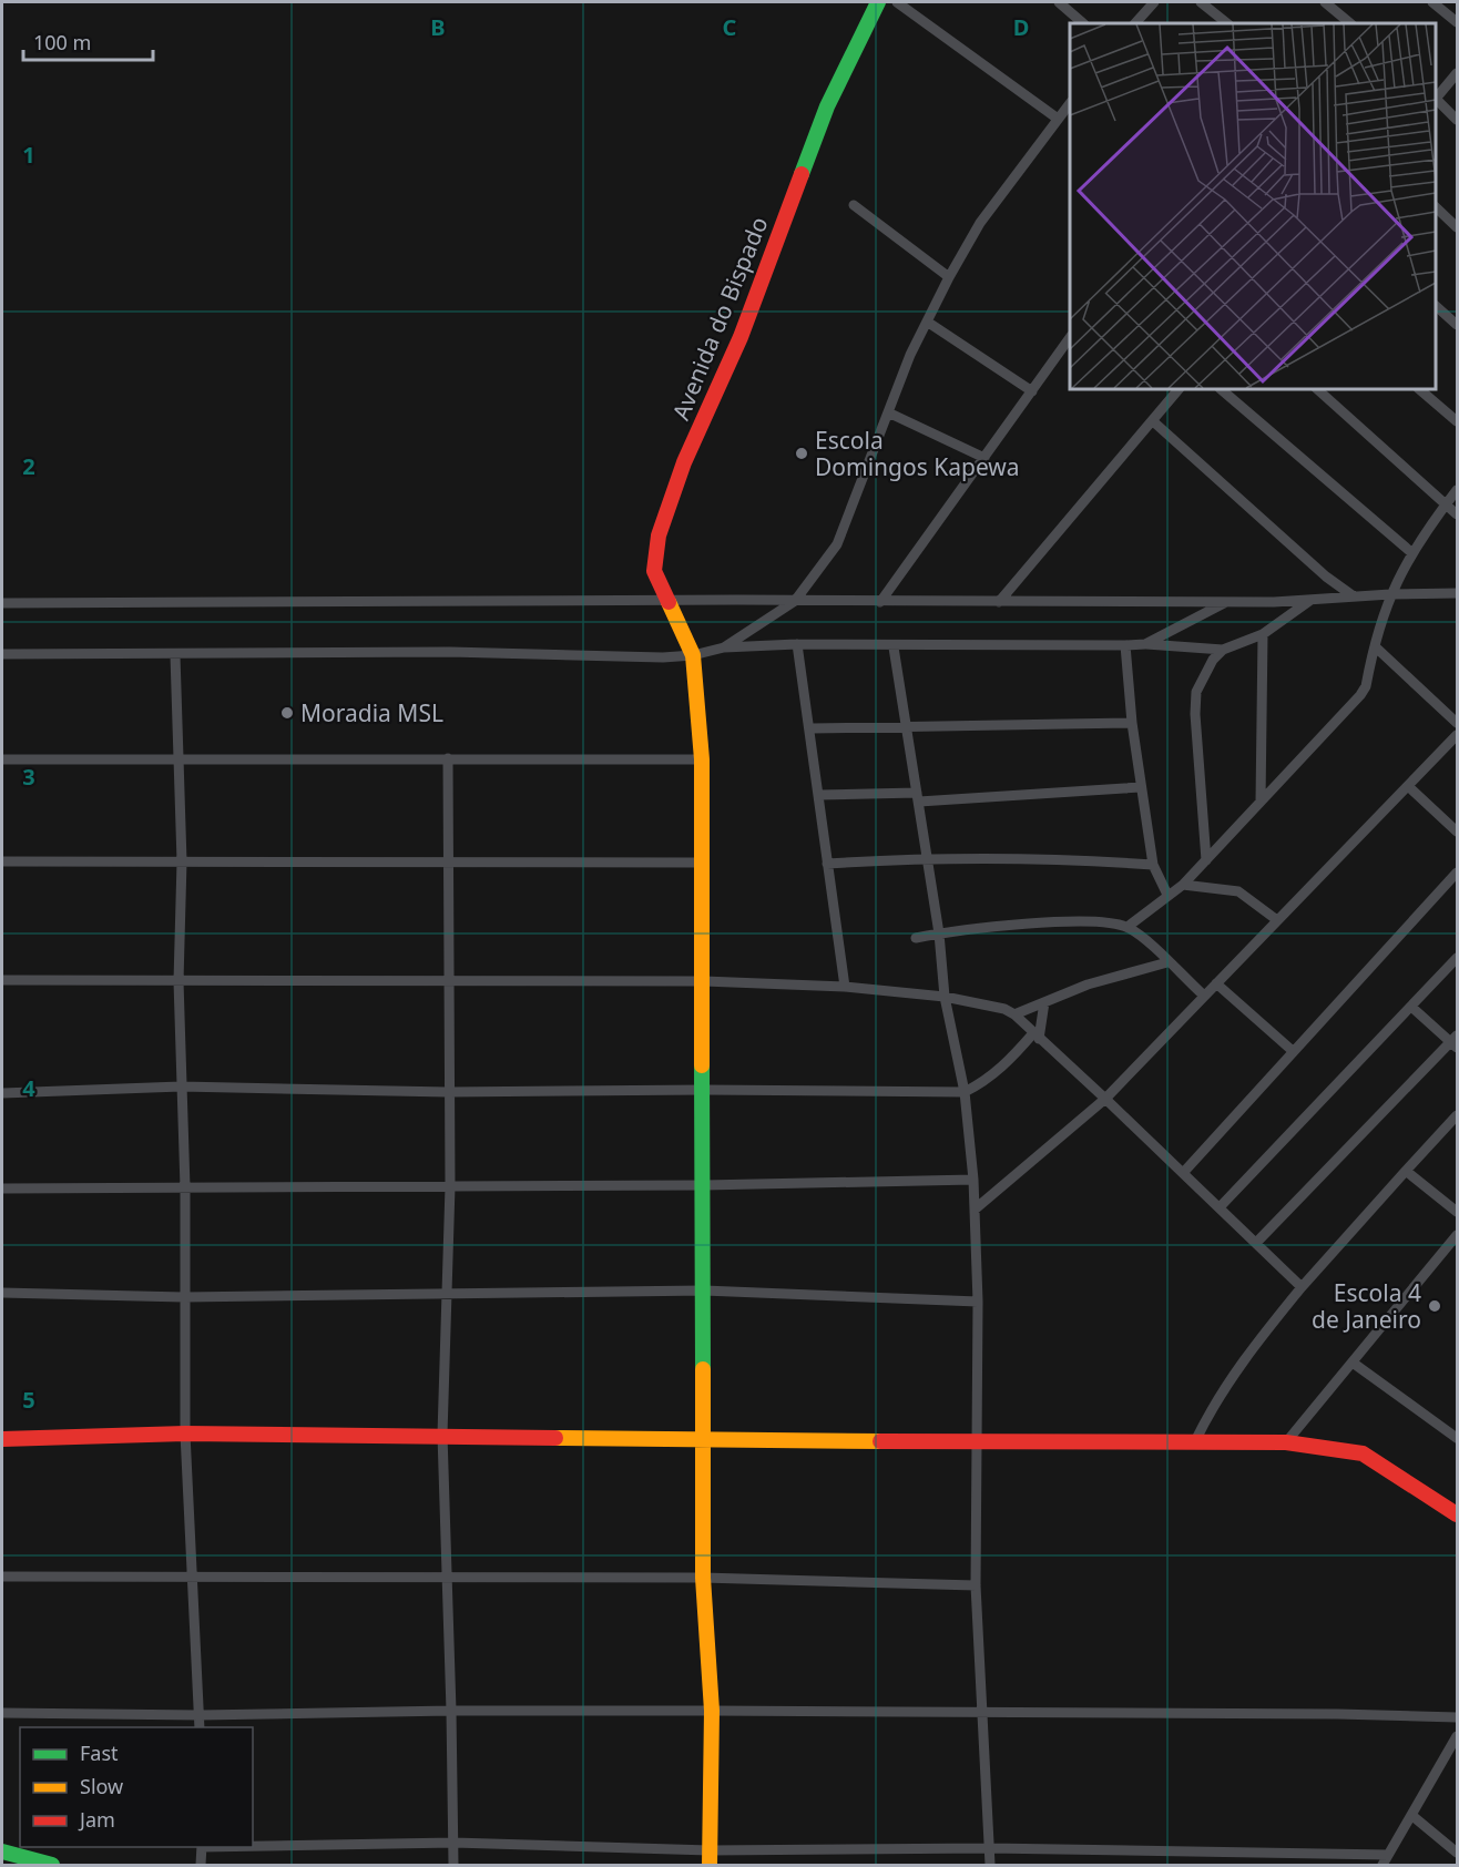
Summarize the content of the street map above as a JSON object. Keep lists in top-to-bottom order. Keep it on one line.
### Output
{"streets":{"main road":["Avenida do Bispado"]},"places":["Escola Domingos Kapewa","Moradia MSL","Escola 4 de Janeiro"],"legend":["Fast","Slow","Jam"],"scale_bar":"100 m","grid":{"columns":["B","C","D"],"rows":["1","2","3","4","5"]}}
